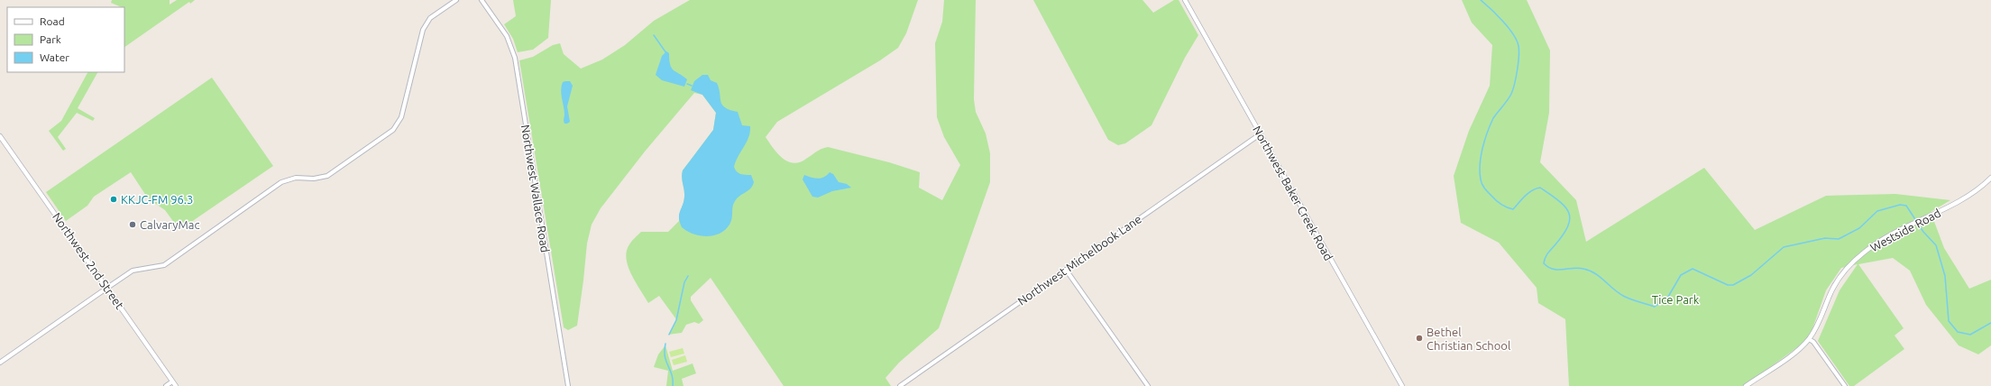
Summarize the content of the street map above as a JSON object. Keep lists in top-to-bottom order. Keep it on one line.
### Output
{"streets":{"main road":["Northwest Baker Creek Road","Westside Road","Northwest 2nd Street"],"street":["Northwest Wallace Road","Northwest Michelbook Lane"]},"crossings":[["Northwest Baker Creek Road","Northwest Michelbook Lane"]],"parks":["Tice Park"],"places":["KKJC-FM 96.3","CalvaryMac","Bethel Christian School"],"legend":["Road","Park","Water"]}
